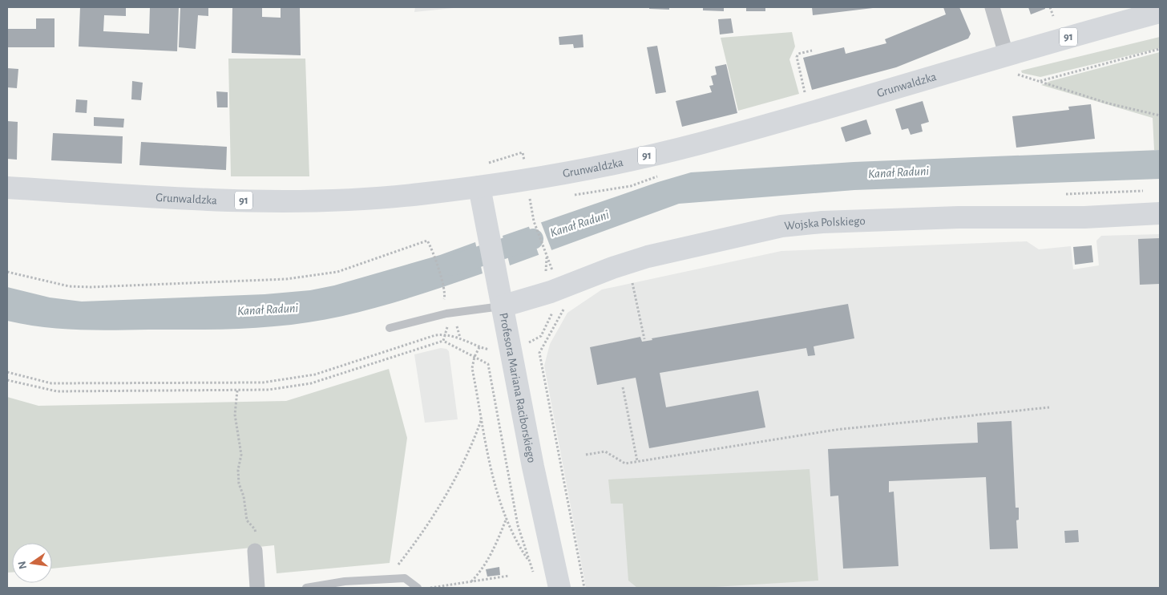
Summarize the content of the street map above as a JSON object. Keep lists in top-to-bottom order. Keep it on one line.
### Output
{"streets":{"main road":["91","Grunwaldzka","Wojska Polskiego","Profesora Mariana Raciborskiego"]},"crossings":[["Grunwaldzka","Profesora Mariana Raciborskiego"],["Wojska Polskiego","Profesora Mariana Raciborskiego"]],"water":["Kanał Raduni"],"north":"left"}
